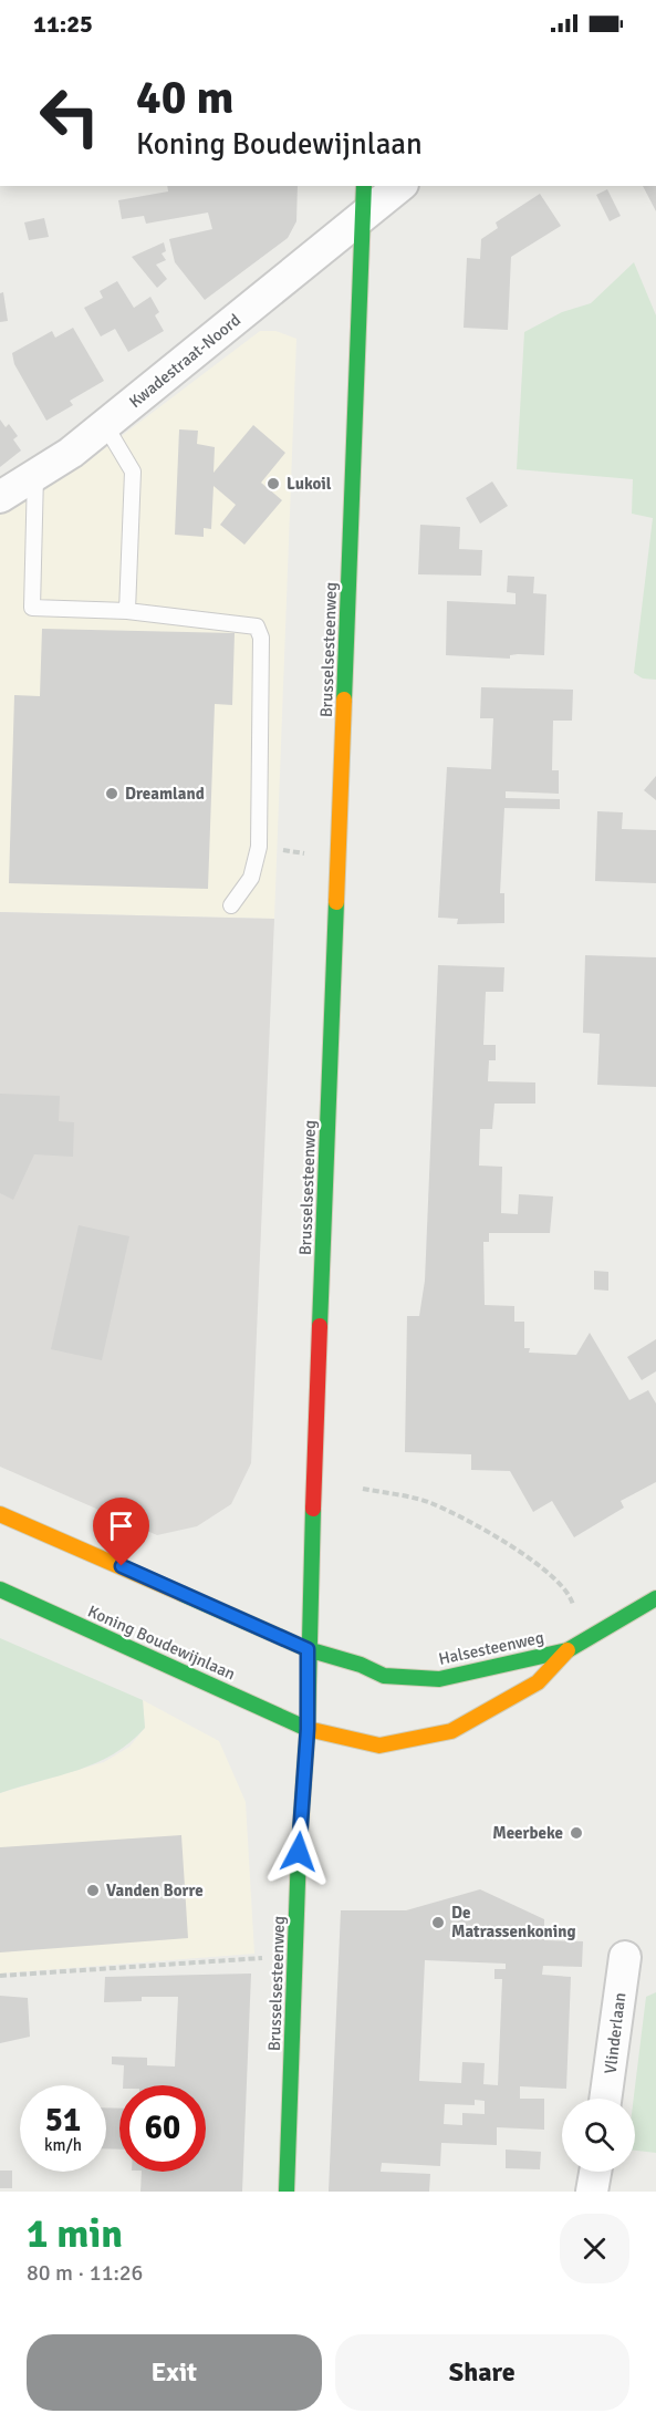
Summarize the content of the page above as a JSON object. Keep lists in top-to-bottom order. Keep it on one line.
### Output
{"streets":{"main road":["Brusselsesteenweg","Koning Boudewijnlaan","Halsesteenweg"],"street":["Kwadestraat-Noord","Vlinderlaan"]},"crossings":[["Kwadestraat-Noord","Brusselsesteenweg"],["Brusselsesteenweg","Koning Boudewijnlaan"],["Brusselsesteenweg","Halsesteenweg"],["Koning Boudewijnlaan","Halsesteenweg"]],"places":["Lukoil","Dreamland","Meerbeke","Vanden Borre","De Matrassenkoning"],"page":{"status":"11:25","turn":["40 m","Koning Boudewijnlaan"],"speed":"51 km/h","limit":"60","heading":["1 min","80 m · 11:26"],"buttons":["Exit","Share"]}}
